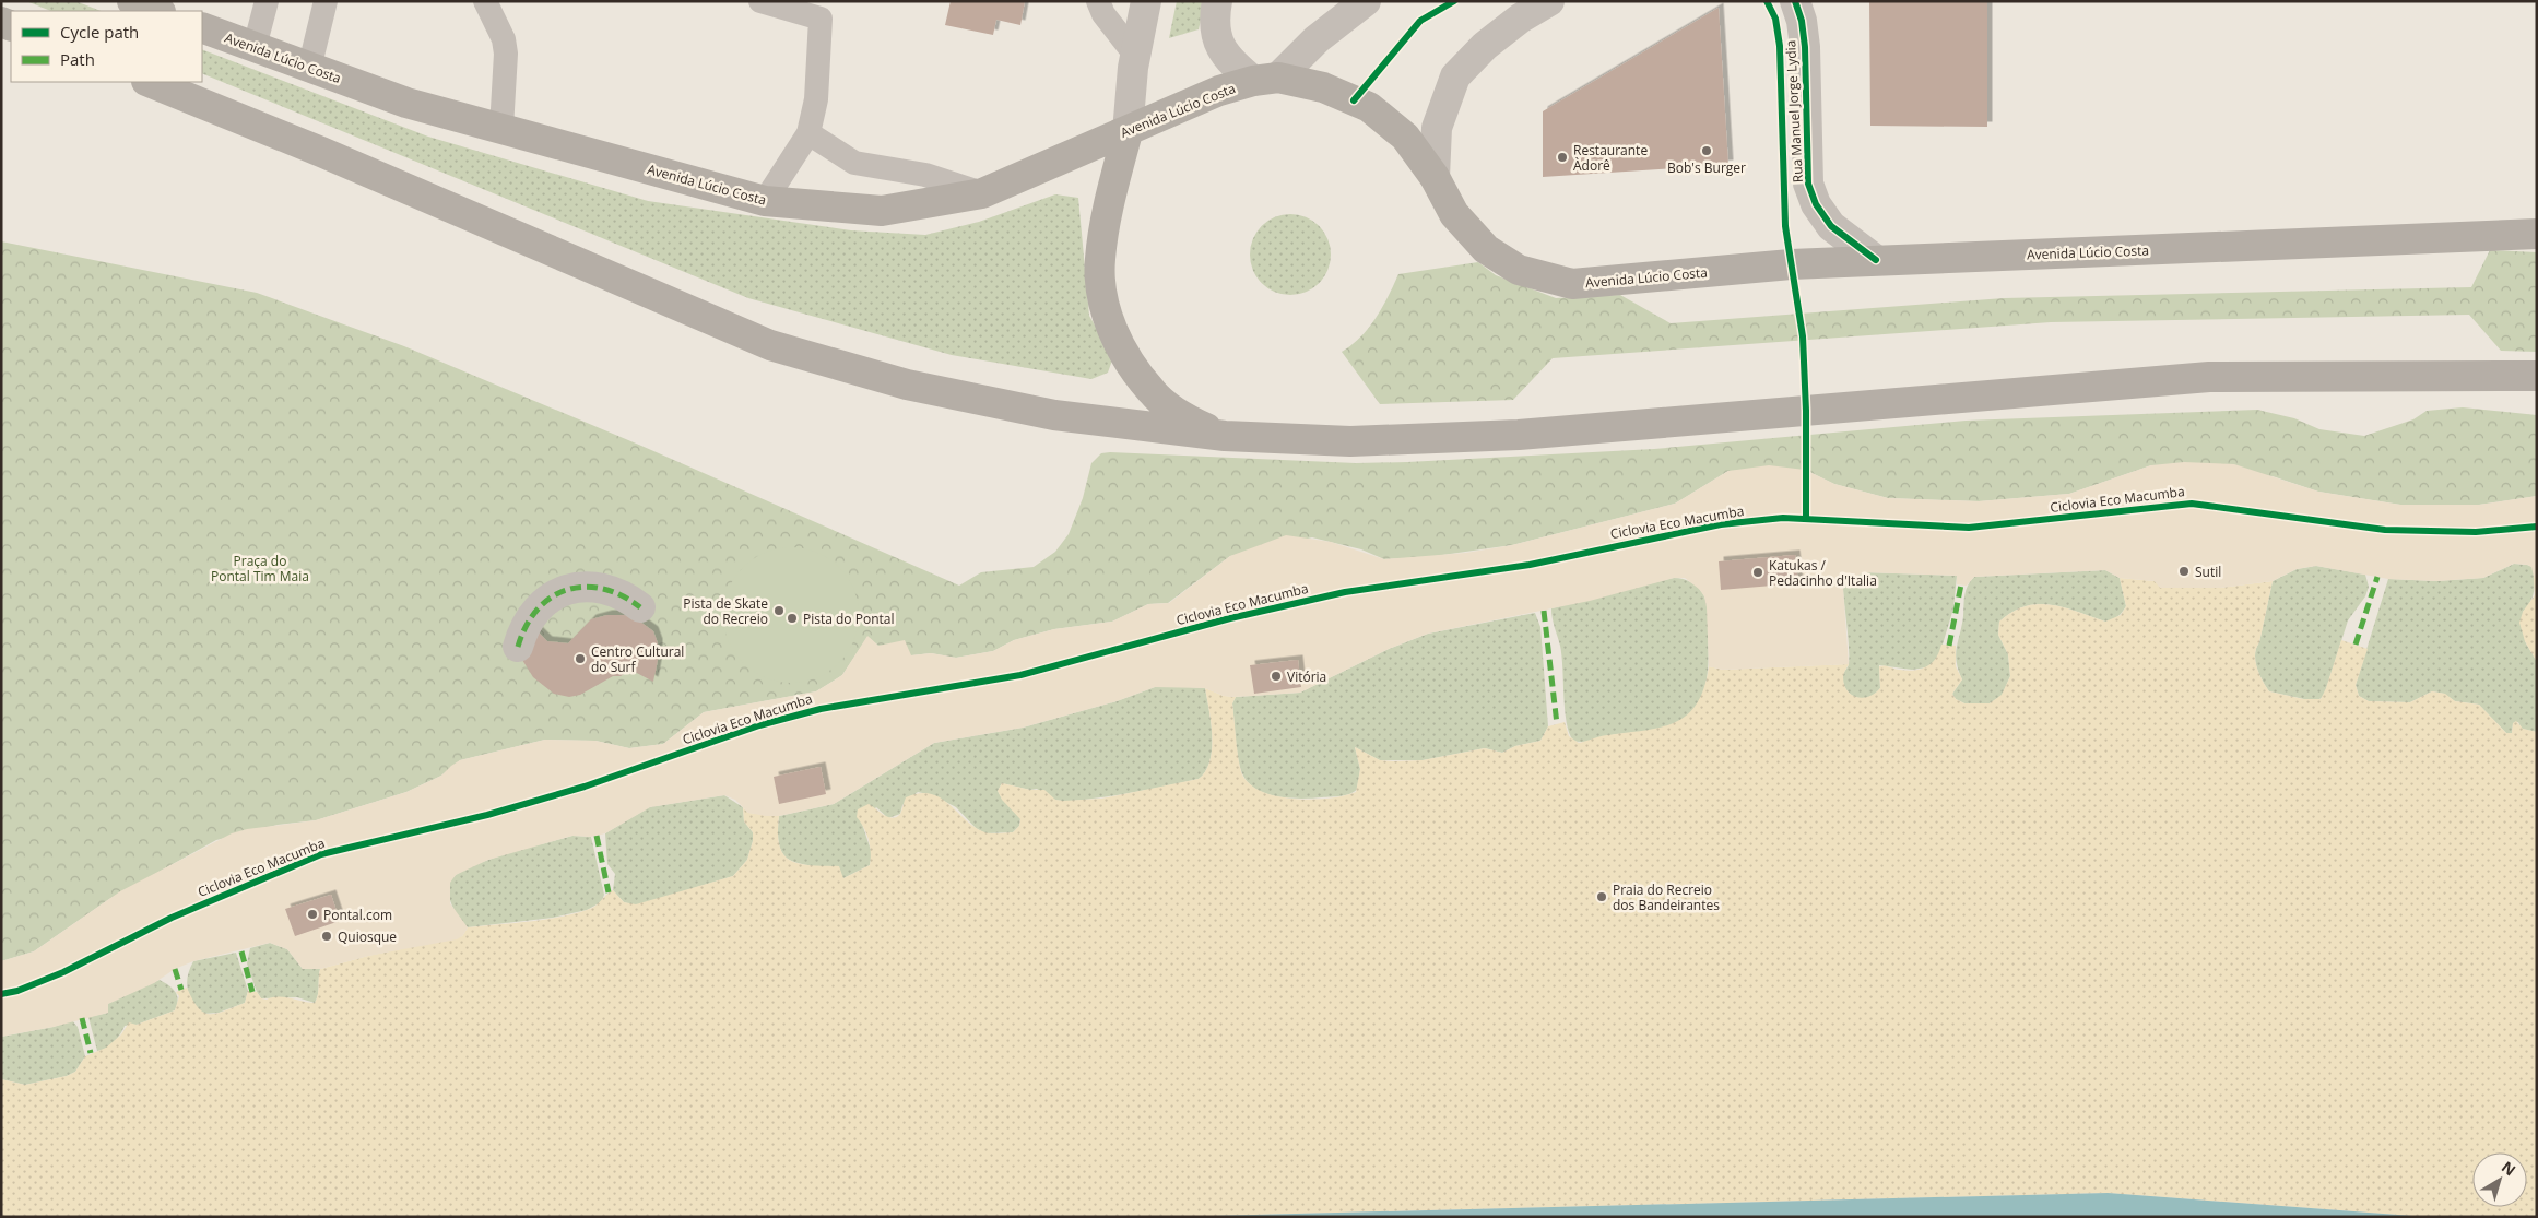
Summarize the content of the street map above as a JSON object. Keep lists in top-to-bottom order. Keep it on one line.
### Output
{"streets":{"main road":["Avenida Lúcio Costa"],"street":["Rua Manuel Jorge Lydia"],"cycle path":["Ciclovia Eco Macumba"]},"crossings":[["Avenida Lúcio Costa","Rua Manuel Jorge Lydia"]],"parks":["Praça do Pontal Tim Maia"],"places":["Bob's Burger","Restaurante Àdorê","Sutil","Katukas / Pedacinho d'Italia","Pista de Skate do Recreio","Pista do Pontal","Centro Cultural do Surf","Vitória","Praia do Recreio dos Bandeirantes","Pontal.com","Quiosque"],"legend":["Cycle path","Path"],"north":"top right"}
